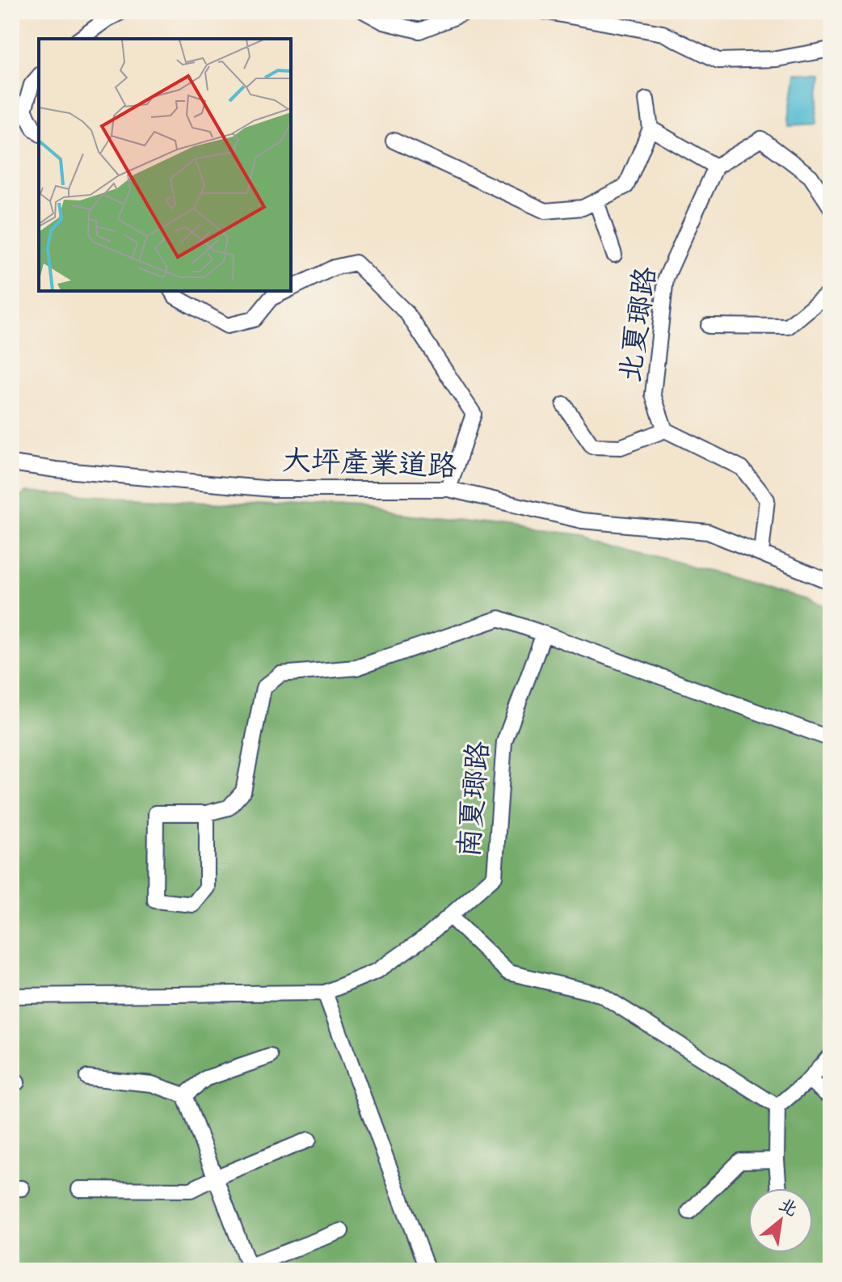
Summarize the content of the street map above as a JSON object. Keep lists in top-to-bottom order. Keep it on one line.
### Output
{"streets":{"street":["北夏瑯路","大坪產業道路","南夏瑯路"]},"north":"top right"}
